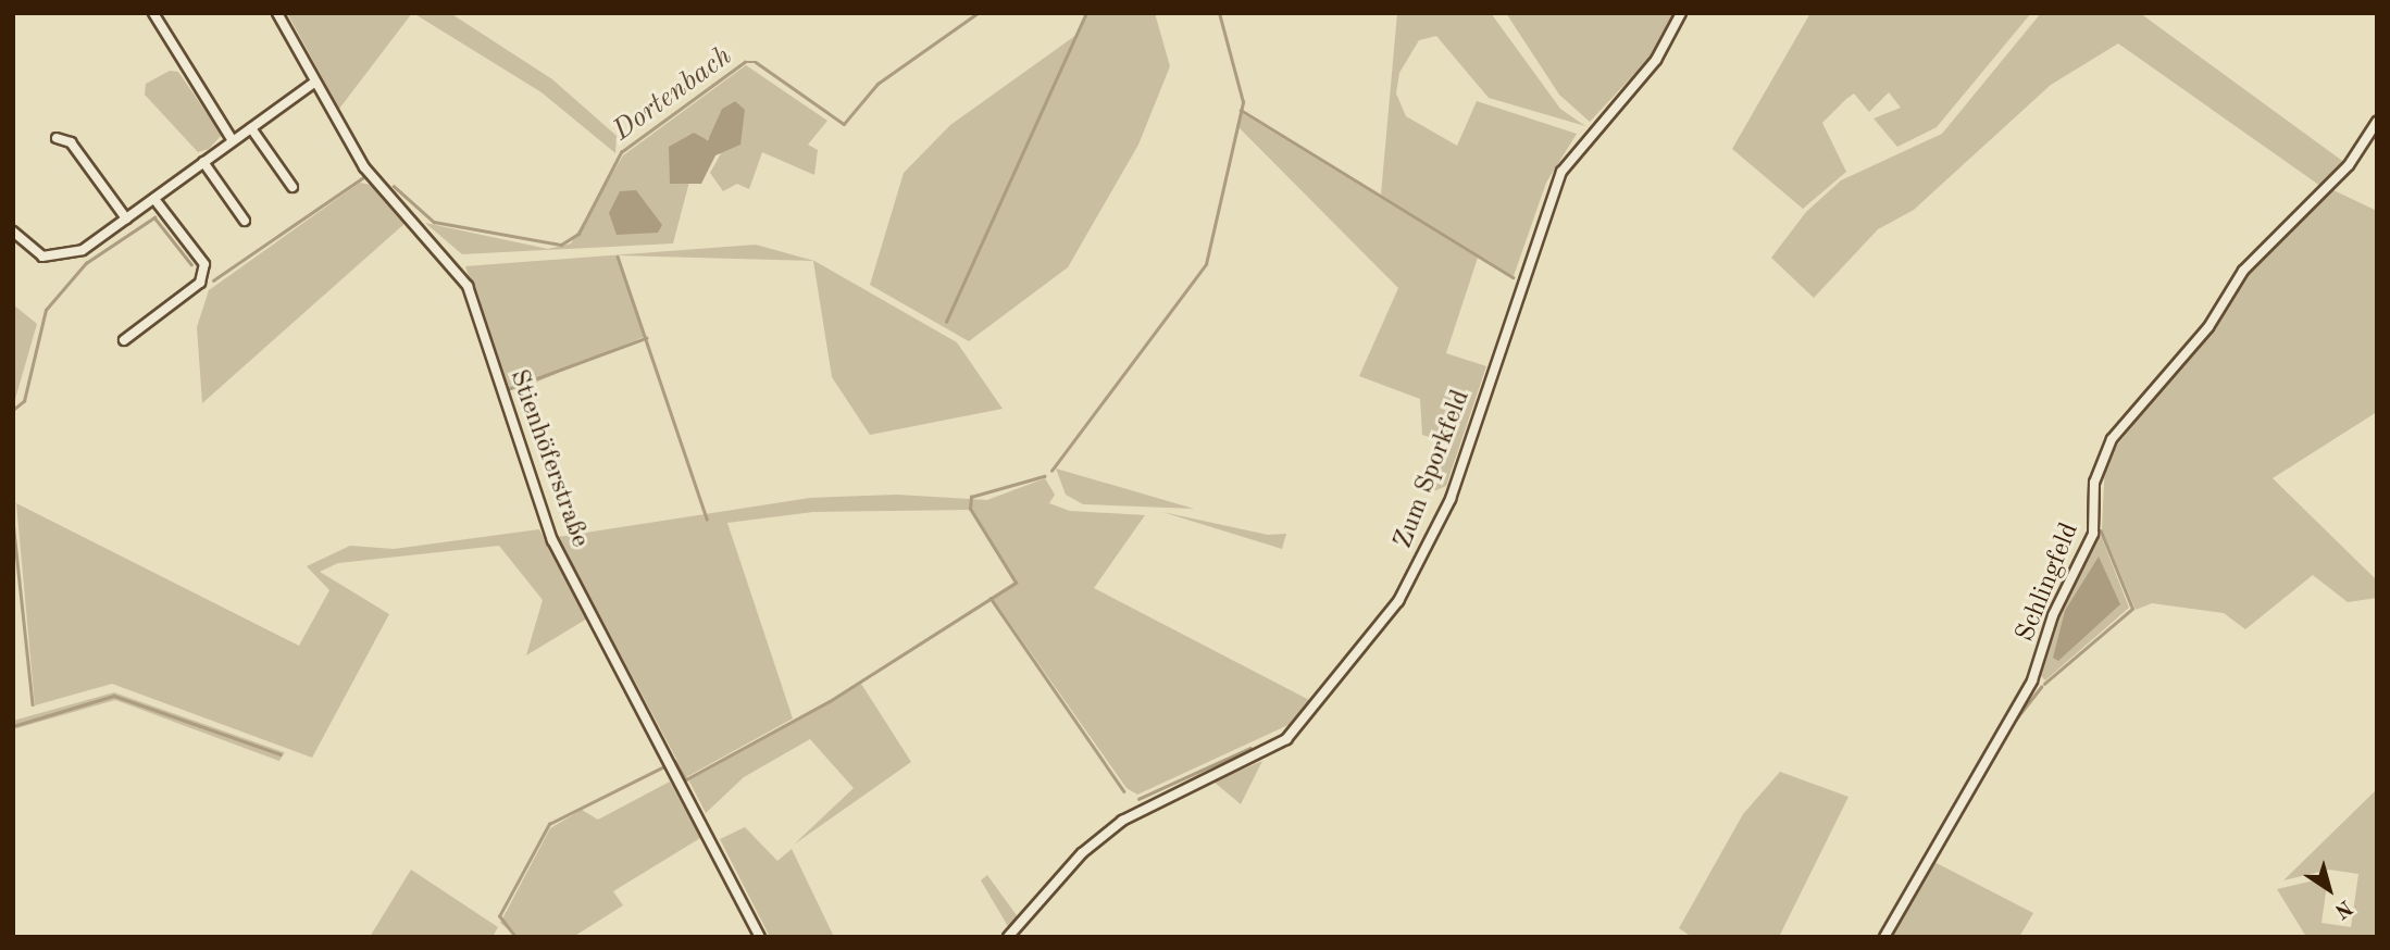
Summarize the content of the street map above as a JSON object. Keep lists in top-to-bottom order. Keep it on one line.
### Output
{"streets":{"street":["Stienhöferstraße","Zum Sporkfeld","Schlingfeld"]},"water":["Dortenbach"],"north":"bottom right"}
